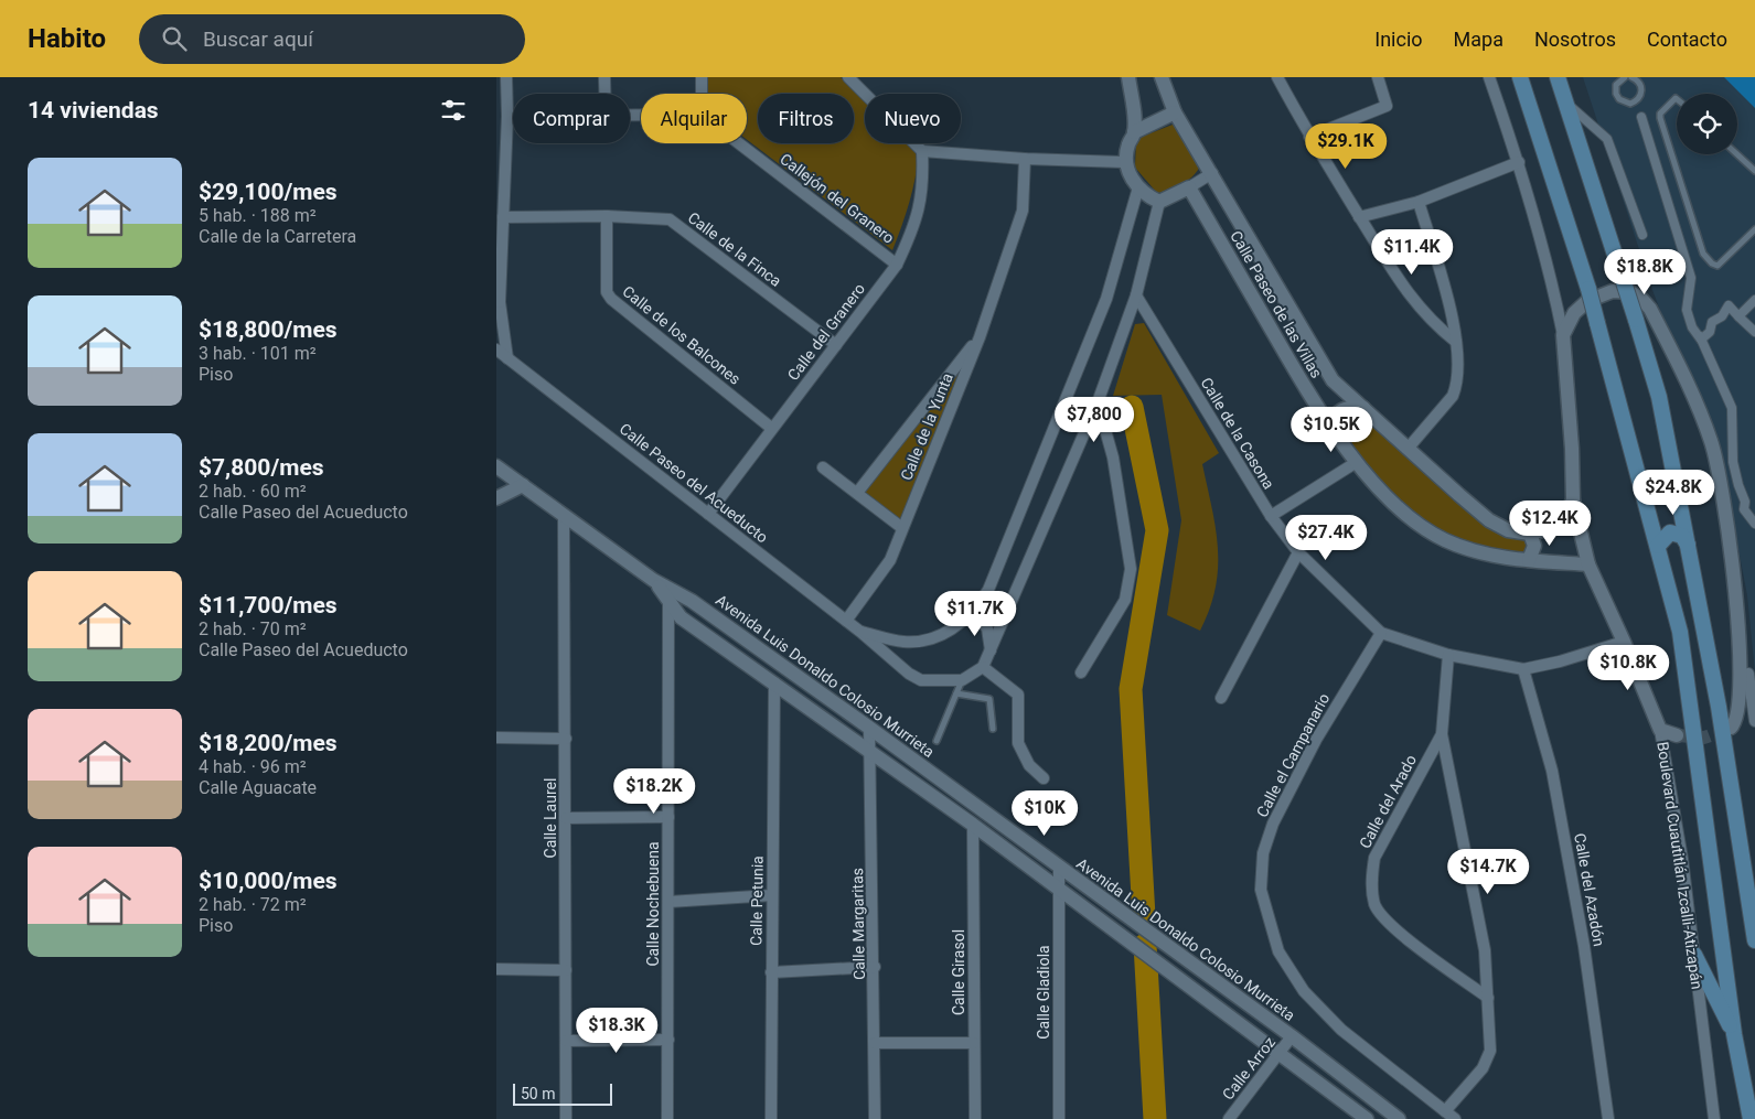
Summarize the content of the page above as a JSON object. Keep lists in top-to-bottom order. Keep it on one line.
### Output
{"streets":{"main road":["Boulevard Cuautitlán Izcalli-Atizapán"],"street":["Callejón del Granero","Calle de la Finca","Calle Paseo de las Villas","Calle del Granero","Calle de los Balcones","Calle de la Yunta","Calle de la Casona","Calle Paseo del Acueducto","Avenida Luis Donaldo Colosio Murrieta","Calle el Campanario","Calle del Arado","Calle Laurel","Calle del Azadón","Calle Petunia","Calle Nochebuena","Calle Margaritas","Calle Girasol","Calle Gladiola","Calle Arroz"]},"crossings":[["Callejón del Granero","Calle del Granero"],["Calle de la Finca","Calle del Granero"],["Calle de la Finca","Calle de los Balcones"],["Calle Paseo de las Villas","Calle Paseo del Acueducto"],["Calle Paseo de las Villas","Boulevard Cuautitlán Izcalli-Atizapán"],["Calle del Granero","Calle de los Balcones"],["Calle del Granero","Calle Paseo del Acueducto"],["Calle de la Yunta","Calle Paseo del Acueducto"],["Calle de la Casona","Calle el Campanario"],["Calle de la Casona","Calle del Arado"],["Calle de la Casona","Boulevard Cuautitlán Izcalli-Atizapán"],["Calle de la Casona","Calle del Azadón"],["Avenida Luis Donaldo Colosio Murrieta","Calle Laurel"],["Avenida Luis Donaldo Colosio Murrieta","Calle Petunia"],["Avenida Luis Donaldo Colosio Murrieta","Calle Nochebuena"],["Avenida Luis Donaldo Colosio Murrieta","Calle Margaritas"],["Avenida Luis Donaldo Colosio Murrieta","Calle Girasol"],["Avenida Luis Donaldo Colosio Murrieta","Calle Gladiola"],["Avenida Luis Donaldo Colosio Murrieta","Calle Arroz"],["Calle el Campanario","Calle del Arado"]],"scale_bar":"50 m","page":{"header":"Habito","search":"Buscar aquí","nav":["Inicio","Mapa","Nosotros","Contacto"],"heading":"14 viviendas","chip":["Comprar","Alquilar","Filtros","Nuevo"],"price":["$29.1K","$11.4K","$18.8K","$7,800","$10.5K","$24.8K","$12.4K","$27.4K","$11.7K","$10.8K","$18.2K","$10K","$14.7K","$18.3K"],"list":[{"name":"$29,100/mes","note":"5 hab. · 188 m² · Calle de la Carretera"},{"name":"$18,800/mes","note":"3 hab. · 101 m² · Piso"},{"name":"$7,800/mes","note":"2 hab. · 60 m² · Calle Paseo del Acueducto"},{"name":"$11,700/mes","note":"2 hab. · 70 m² · Calle Paseo del Acueducto"},{"name":"$18,200/mes","note":"4 hab. · 96 m² · Calle Aguacate"},{"name":"$10,000/mes","note":"2 hab. · 72 m² · Piso"}],"scale":"50 m"}}
